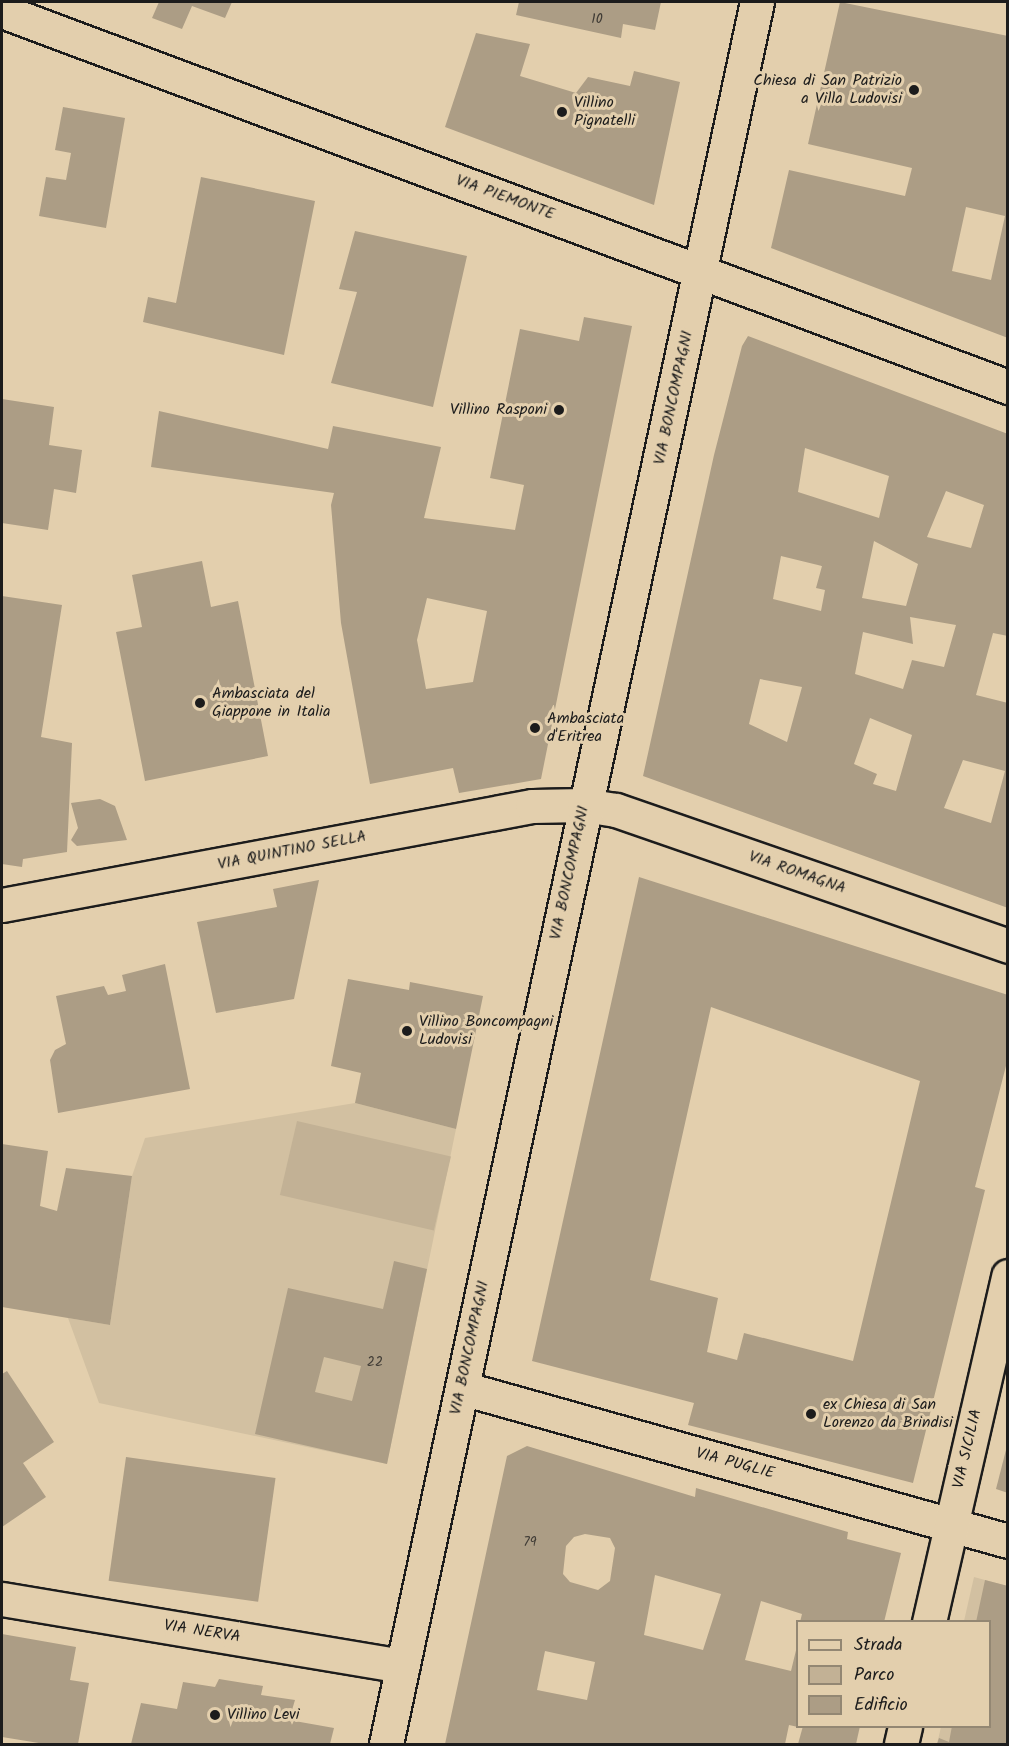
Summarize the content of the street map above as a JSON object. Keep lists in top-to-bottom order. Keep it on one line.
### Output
{"streets":{"street":["VIA PIEMONTE","VIA BONCOMPAGNI","VIA QUINTINO SELLA","VIA ROMAGNA","VIA SICILIA","VIA PUGLIE","VIA NERVA"]},"crossings":[["VIA PIEMONTE","VIA BONCOMPAGNI"],["VIA BONCOMPAGNI","VIA QUINTINO SELLA"],["VIA BONCOMPAGNI","VIA ROMAGNA"],["VIA BONCOMPAGNI","VIA PUGLIE"],["VIA BONCOMPAGNI","VIA NERVA"],["VIA QUINTINO SELLA","VIA ROMAGNA"],["VIA SICILIA","VIA PUGLIE"]],"places":["Chiesa di San Patrizio a Villa Ludovisi","Villino Pignatelli","Villino Rasponi","Ambasciata del Giappone in Italia","Ambasciata d'Eritrea","Villino Boncompagni Ludovisi","ex Chiesa di San Lorenzo da Brindisi","Villino Levi"],"house_numbers":["10","22","79"],"legend":["Strada","Parco","Edificio"]}
